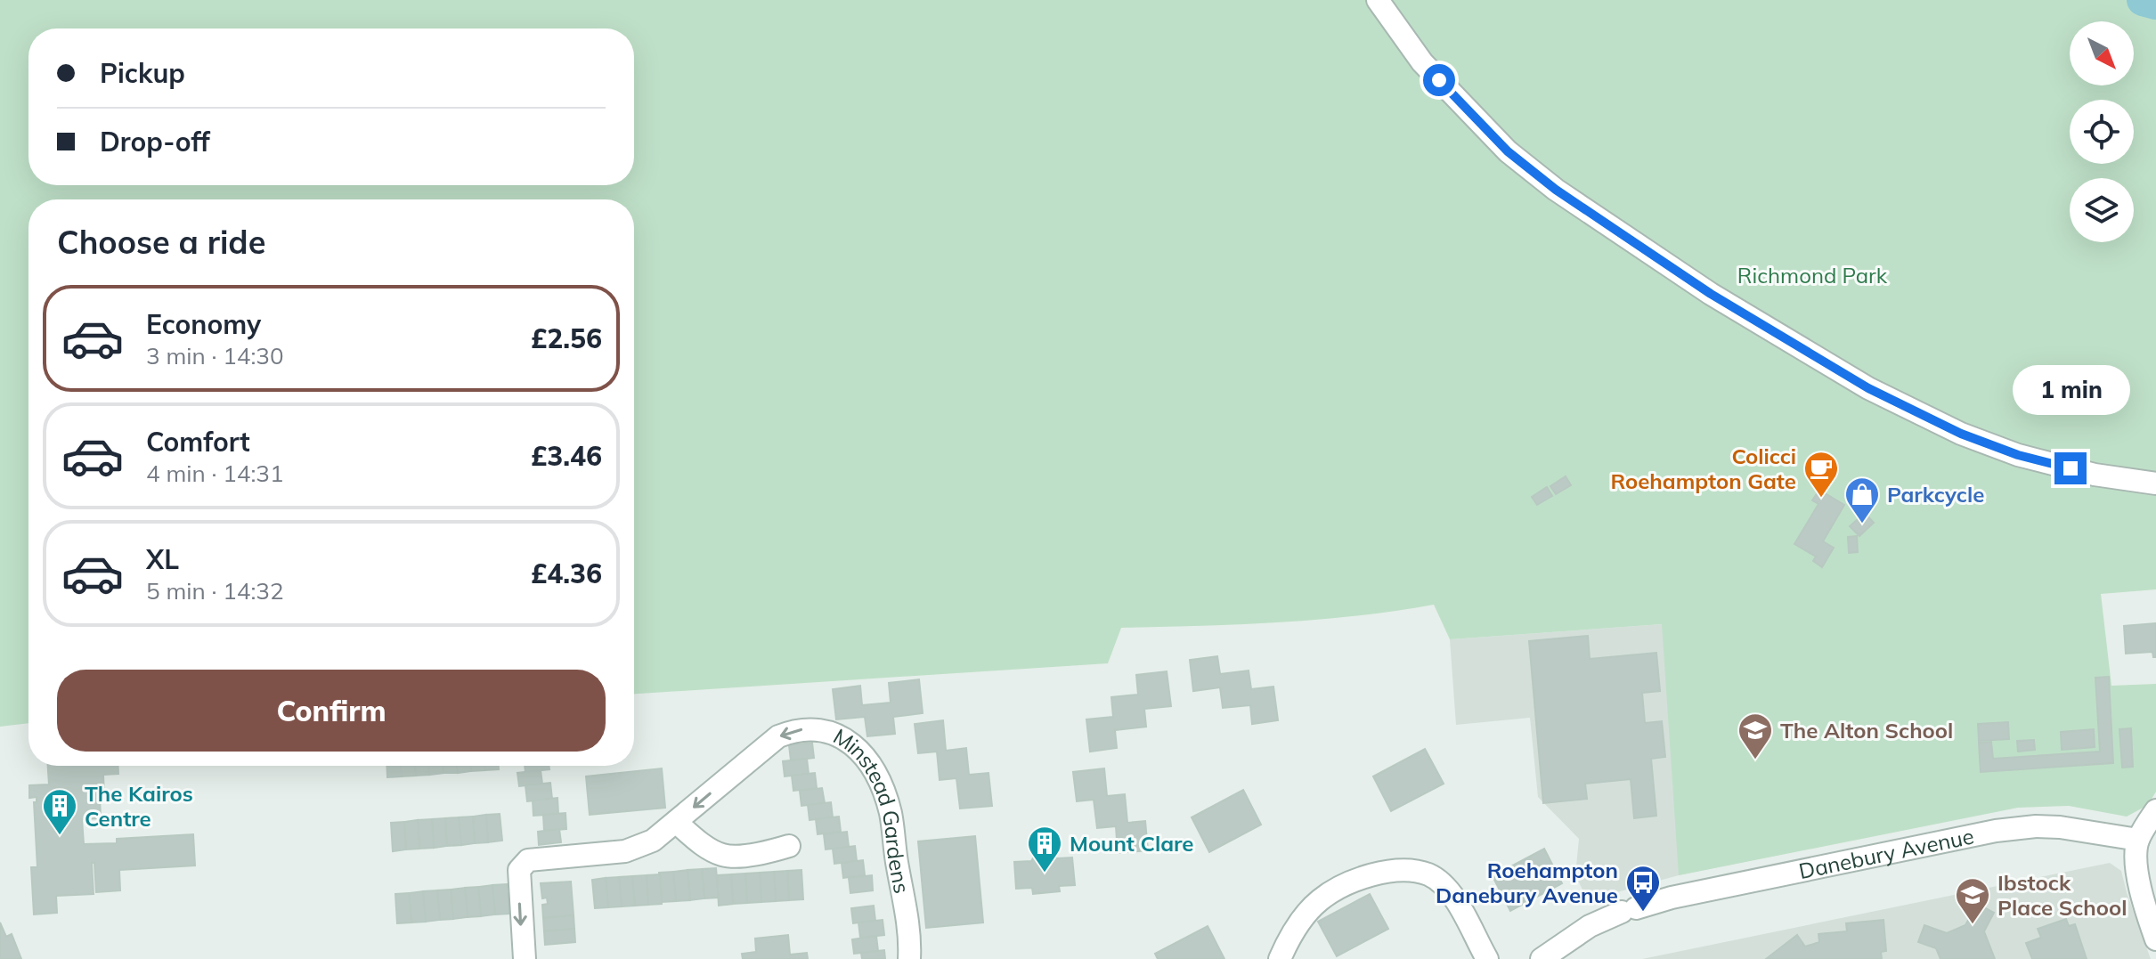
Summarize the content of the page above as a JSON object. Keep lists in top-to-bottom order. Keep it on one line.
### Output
{"streets":{"street":["Minstead Gardens","Danebury Avenue"]},"parks":["Richmond Park"],"places":{"cafe":["Colicci Roehampton Gate"],"shop":["Parkcycle"],"school or university":["The Alton School","Ibstock Place School"],"building":["The Kairos Centre","Mount Clare"],"bus stop":["Roehampton Danebury Avenue"]},"north":"bottom right","page":{"banner":["Pickup","Drop-off"],"heading":"Choose a ride","list":[{"name":"Economy","note":"3 min · 14:30","value":"£2.56"},{"name":"Comfort","note":"4 min · 14:31","value":"£3.46"},{"name":"XL","note":"5 min · 14:32","value":"£4.36"}],"bubble":"1 min","buttons":"Confirm"}}
